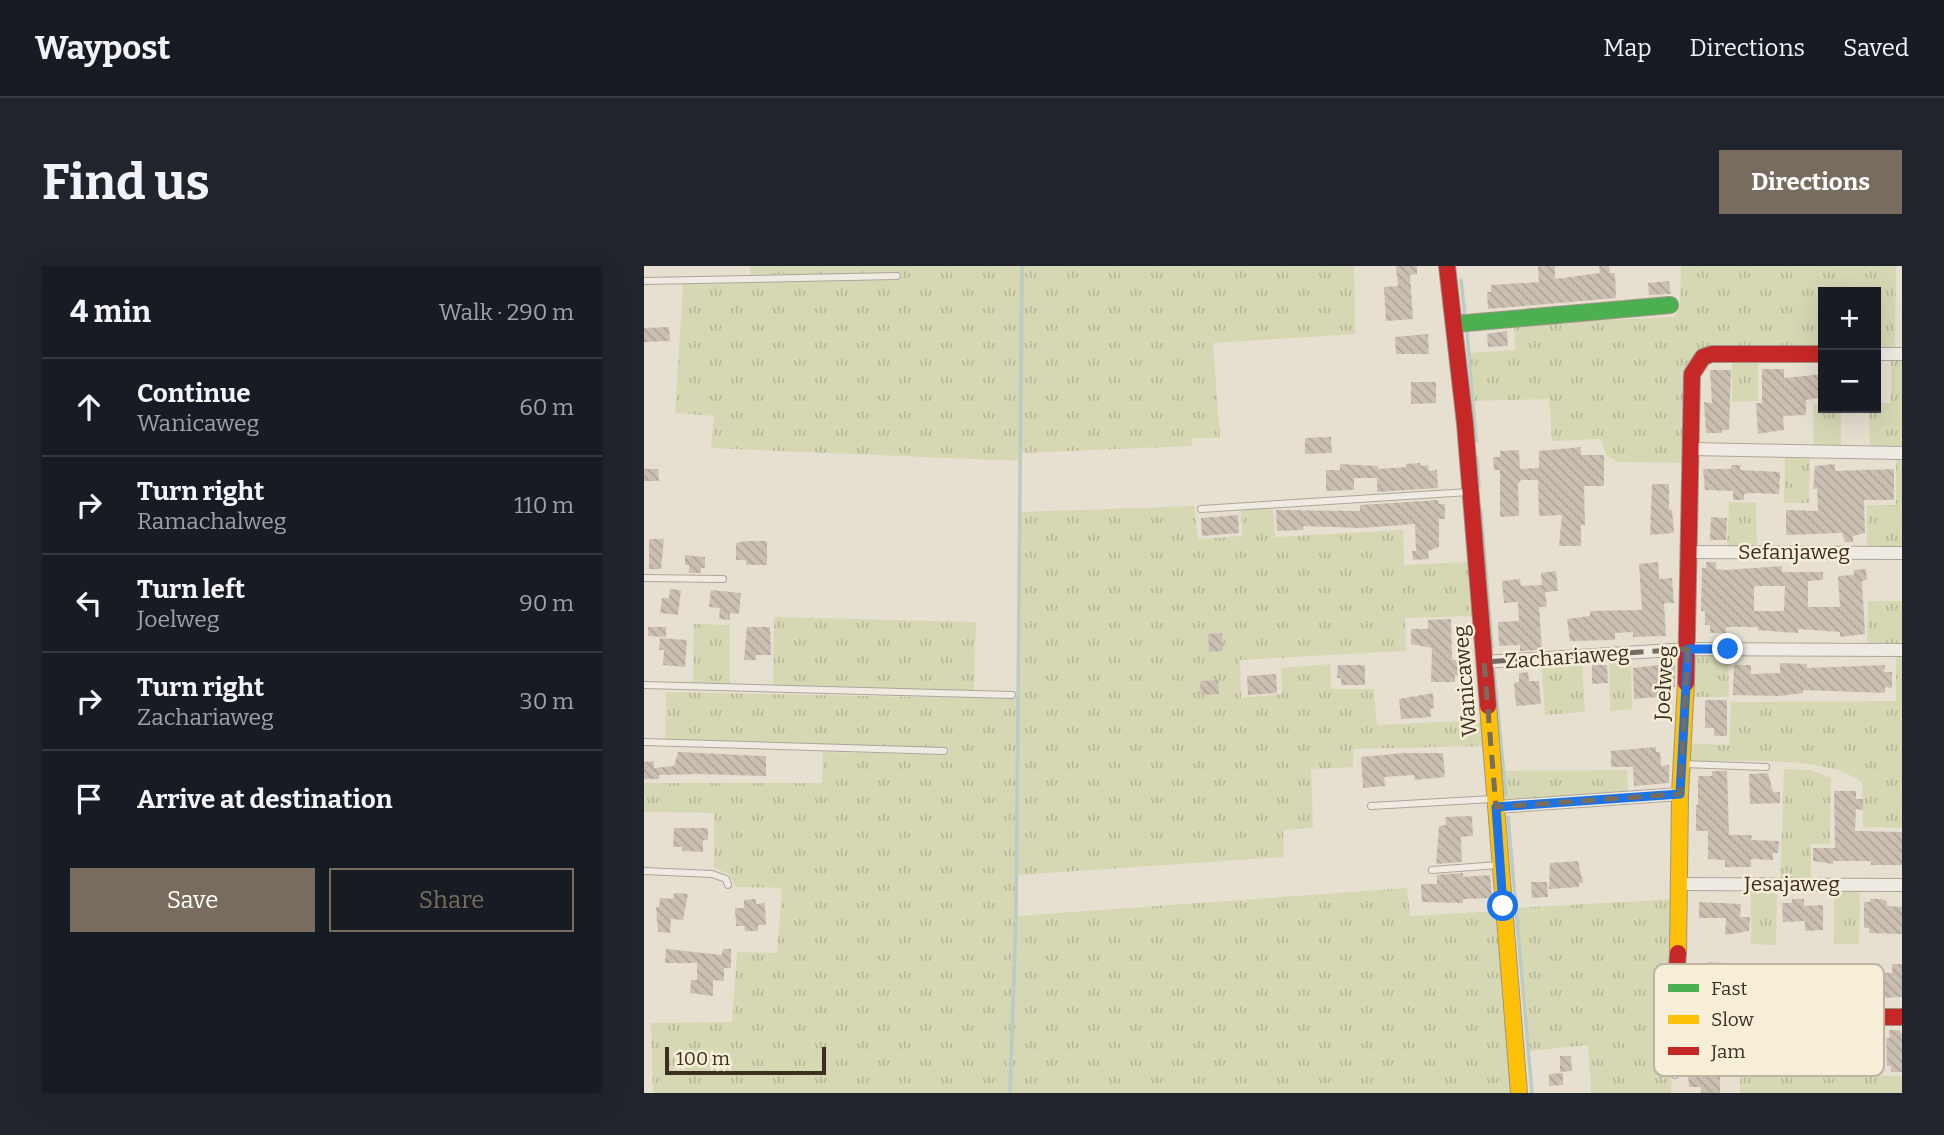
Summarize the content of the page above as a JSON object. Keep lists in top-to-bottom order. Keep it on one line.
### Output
{"streets":{"street":["Sefanjaweg","Zachariaweg","Wanicaweg","Joelweg","Jesajaweg"]},"crossings":[["Sefanjaweg","Joelweg"],["Zachariaweg","Wanicaweg"],["Zachariaweg","Joelweg"],["Joelweg","Jesajaweg"]],"legend":["Fast","Slow","Jam"],"scale_bar":"100 m","page":{"header":"Waypost","nav":["Map","Directions","Saved"],"buttons":["Directions",["Save","Share"]],"title":"Find us","heading":["4 min","Walk · 290 m"],"map_buttons":["+","−"],"list":[["Continue","Wanicaweg","60 m"],["Turn right","Ramachalweg","110 m"],["Turn left","Joelweg","90 m"],["Turn right","Zachariaweg","30 m"],"Arrive at destination"],"scale":"100 m"}}
